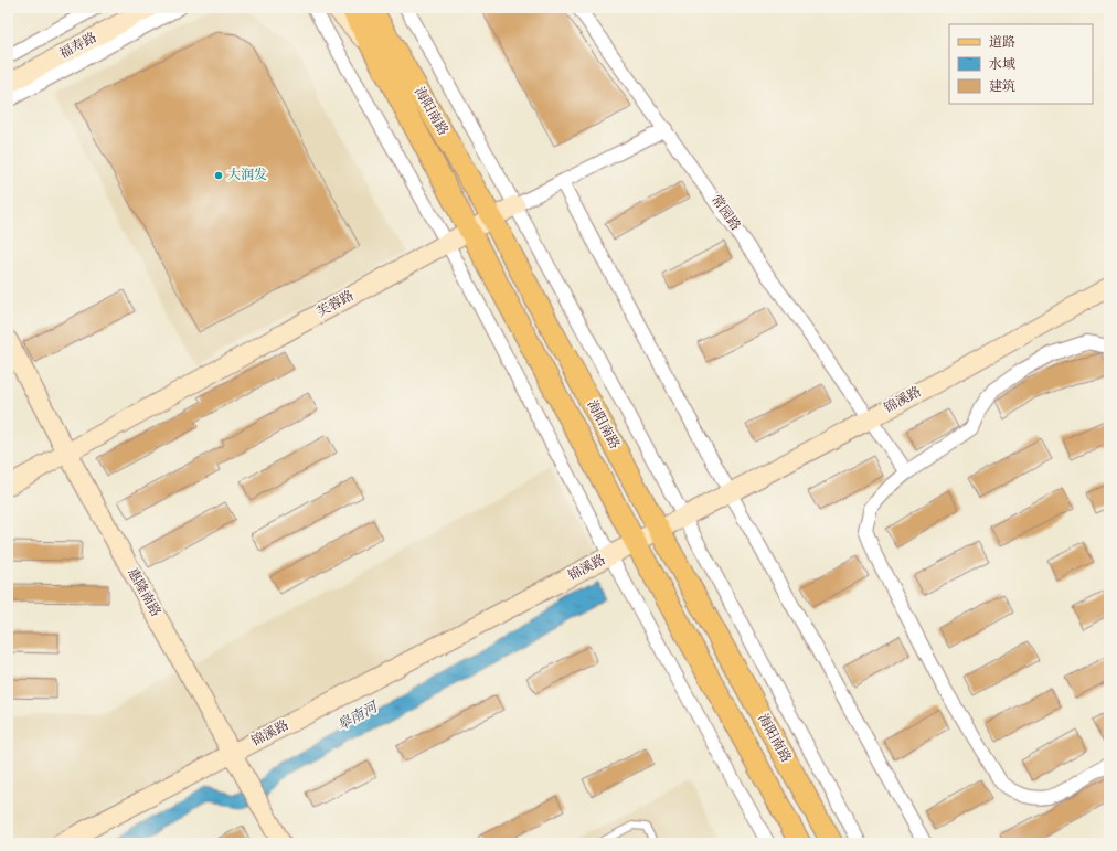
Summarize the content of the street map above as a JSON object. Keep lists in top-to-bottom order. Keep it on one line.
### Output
{"streets":{"main road":["海阳南路"],"street":["福寿路","常园路","芙蓉路","锦溪路","惠隆南路"]},"crossings":[["海阳南路","芙蓉路"],["海阳南路","锦溪路"],["常园路","芙蓉路"],["常园路","锦溪路"],["芙蓉路","惠隆南路"],["锦溪路","惠隆南路"]],"water":["皋南河"],"places":["大润发"],"legend":["道路","水域","建筑"]}
